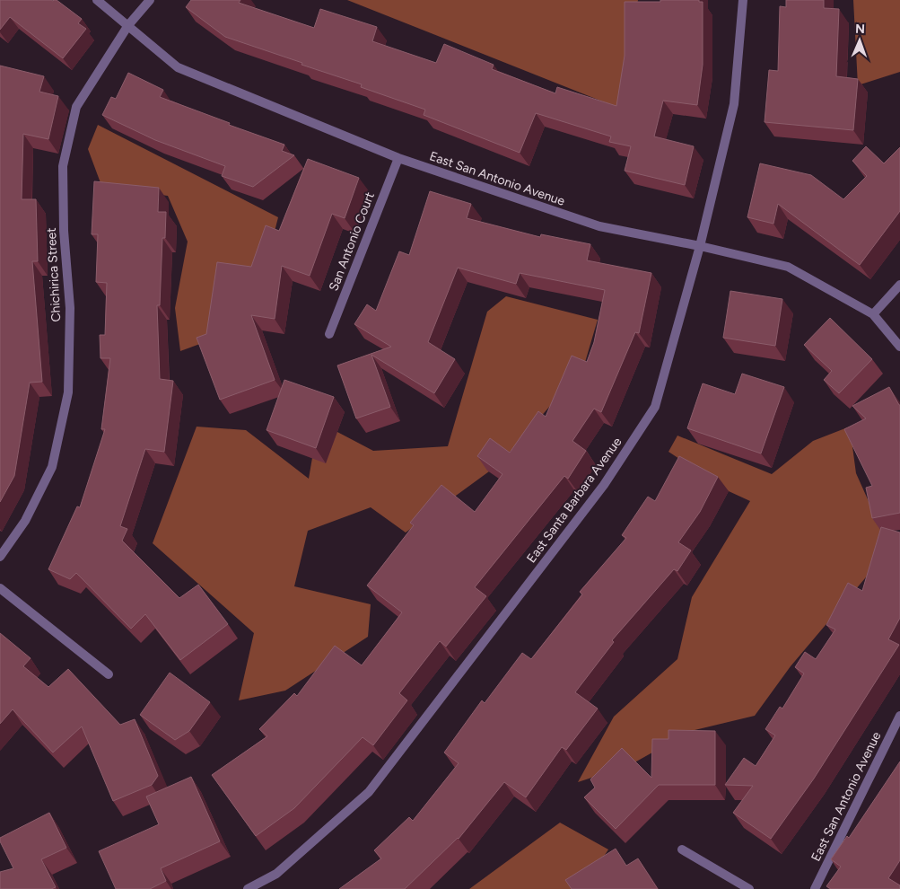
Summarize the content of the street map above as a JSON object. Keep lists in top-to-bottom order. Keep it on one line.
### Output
{"streets":{"street":["East San Antonio Avenue","San Antonio Court","Chichirica Street","East Santa Barbara Avenue"]},"crossings":[["East San Antonio Avenue","San Antonio Court"],["East San Antonio Avenue","Chichirica Street"],["East San Antonio Avenue","East Santa Barbara Avenue"]],"north":"top"}
